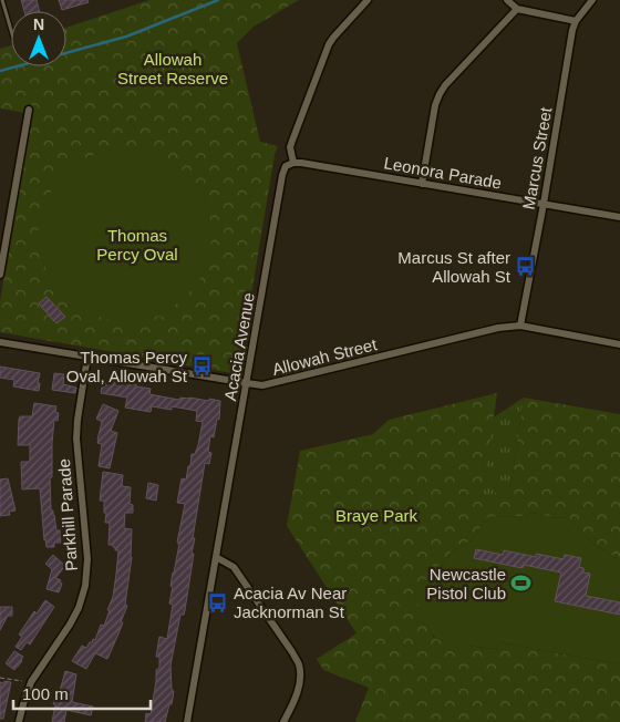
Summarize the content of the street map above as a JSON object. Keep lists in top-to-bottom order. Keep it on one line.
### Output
{"streets":{"street":["Marcus Street","Leonora Parade","Acacia Avenue","Allowah Street","Parkhill Parade"]},"crossings":[["Marcus Street","Leonora Parade"],["Marcus Street","Allowah Street"],["Leonora Parade","Acacia Avenue"],["Acacia Avenue","Allowah Street"],["Allowah Street","Parkhill Parade"]],"parks":["Allowah Street Reserve","Thomas Percy Oval","Braye Park"],"places":{"bus stop":["Marcus St after Allowah St","Thomas Percy Oval, Allowah St","Acacia Av Near Jacknorman St"],"sports":["Newcastle Pistol Club"]},"scale_bar":"100 m","north":"top"}
